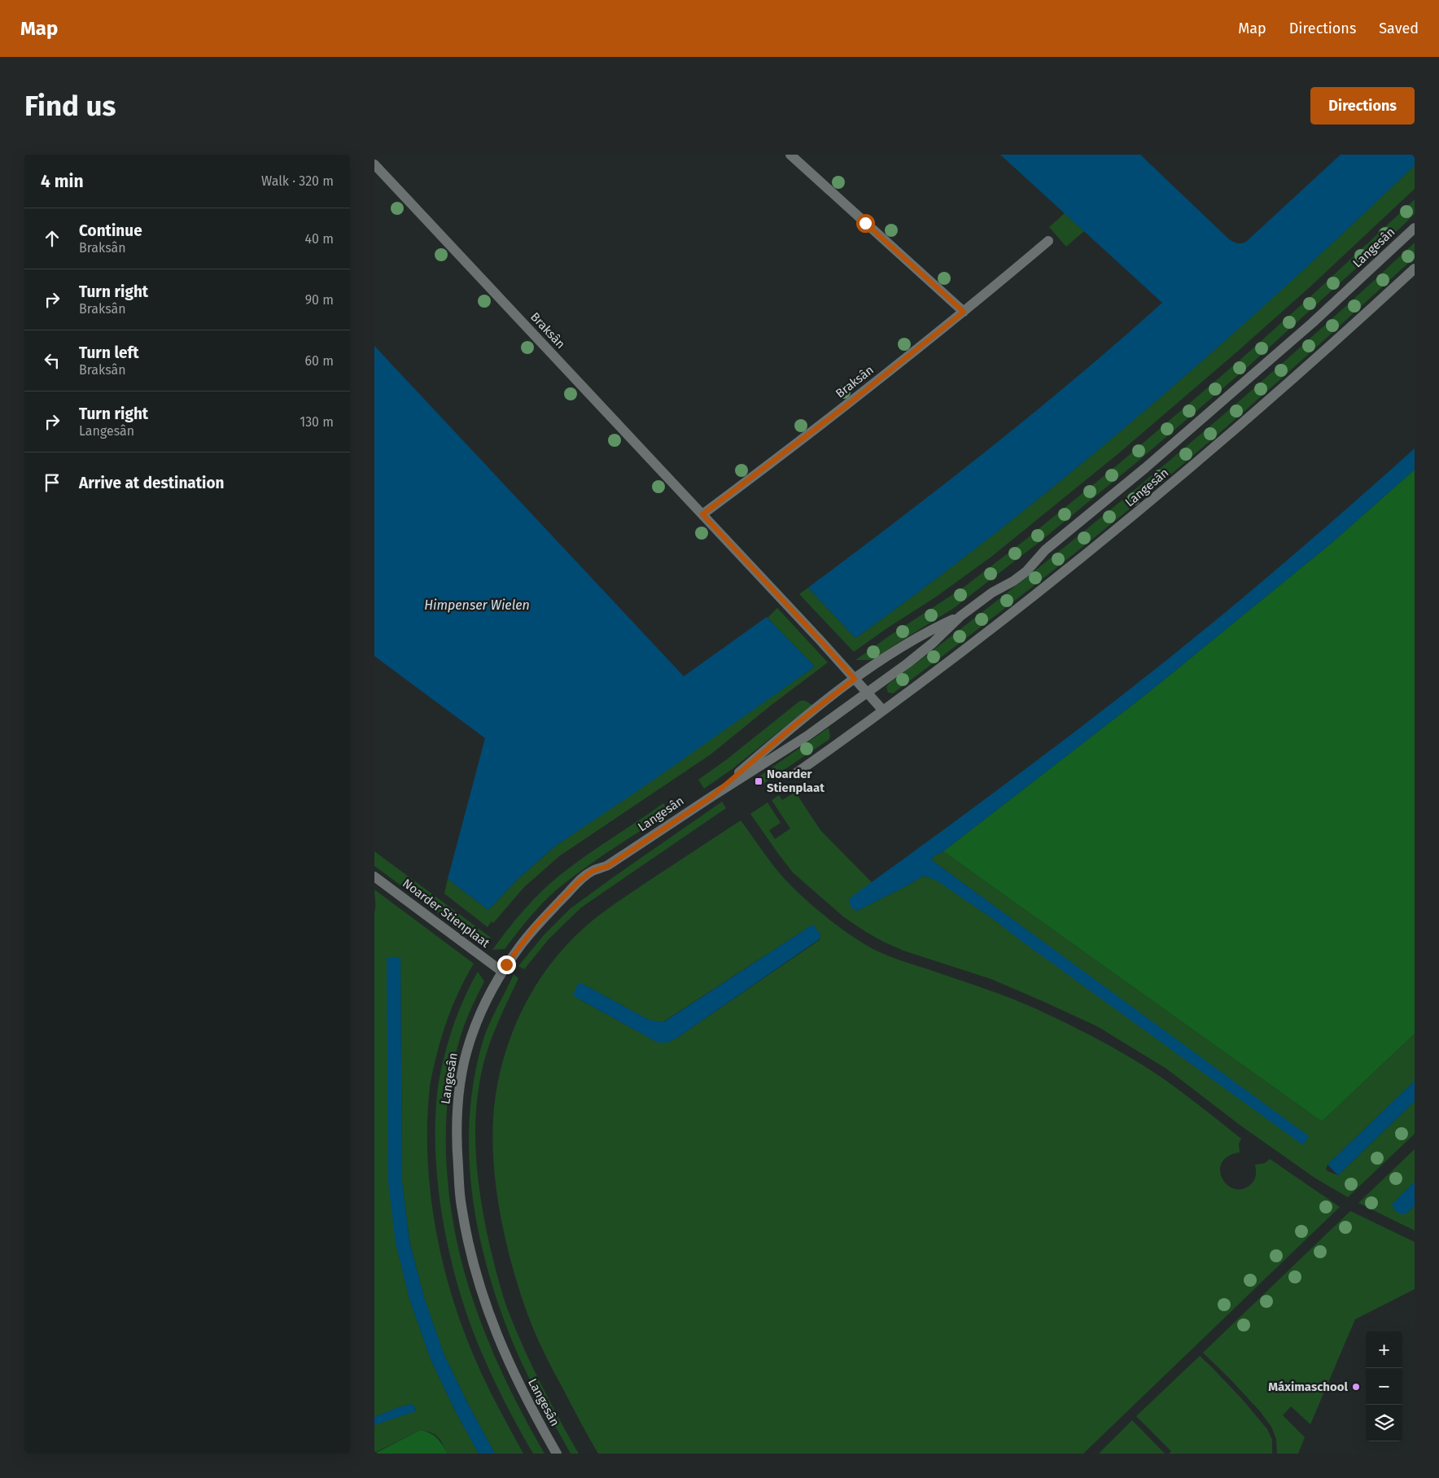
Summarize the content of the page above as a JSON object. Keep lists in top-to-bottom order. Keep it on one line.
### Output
{"streets":{"street":["Langesân","Braksân","Noarder Stienplaat"]},"crossings":[["Langesân","Braksân"],["Langesân","Noarder Stienplaat"]],"water":["Himpenser Wielen"],"places":{"transit":["Noarder Stienplaat"],"other":["Máximaschool"]},"page":{"header":"Map","nav":["Map","Directions","Saved"],"buttons":"Directions","title":"Find us","heading":["4 min","Walk · 320 m"],"list":[["Continue","Braksân","40 m"],["Turn right","Braksân","90 m"],["Turn left","Braksân","60 m"],["Turn right","Langesân","130 m"],"Arrive at destination"],"map_buttons":["+","−"]}}
